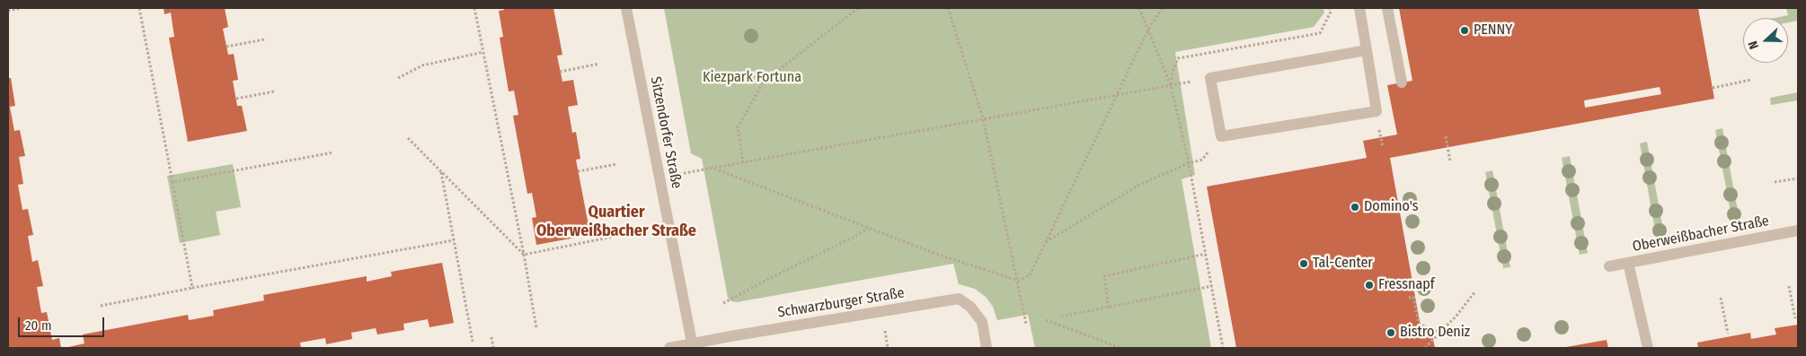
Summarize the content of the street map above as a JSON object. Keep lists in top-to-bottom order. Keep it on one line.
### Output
{"streets":{"street":["Sitzendorfer Straße","Oberweißbacher Straße","Schwarzburger Straße"]},"crossings":[["Sitzendorfer Straße","Schwarzburger Straße"]],"districts":["Quartier Oberweißbacher Straße"],"parks":["Kiezpark Fortuna"],"places":["PENNY","Domino's","Tal-Center","Fressnapf","Bistro Deniz"],"scale_bar":"20 m","north":"left"}
